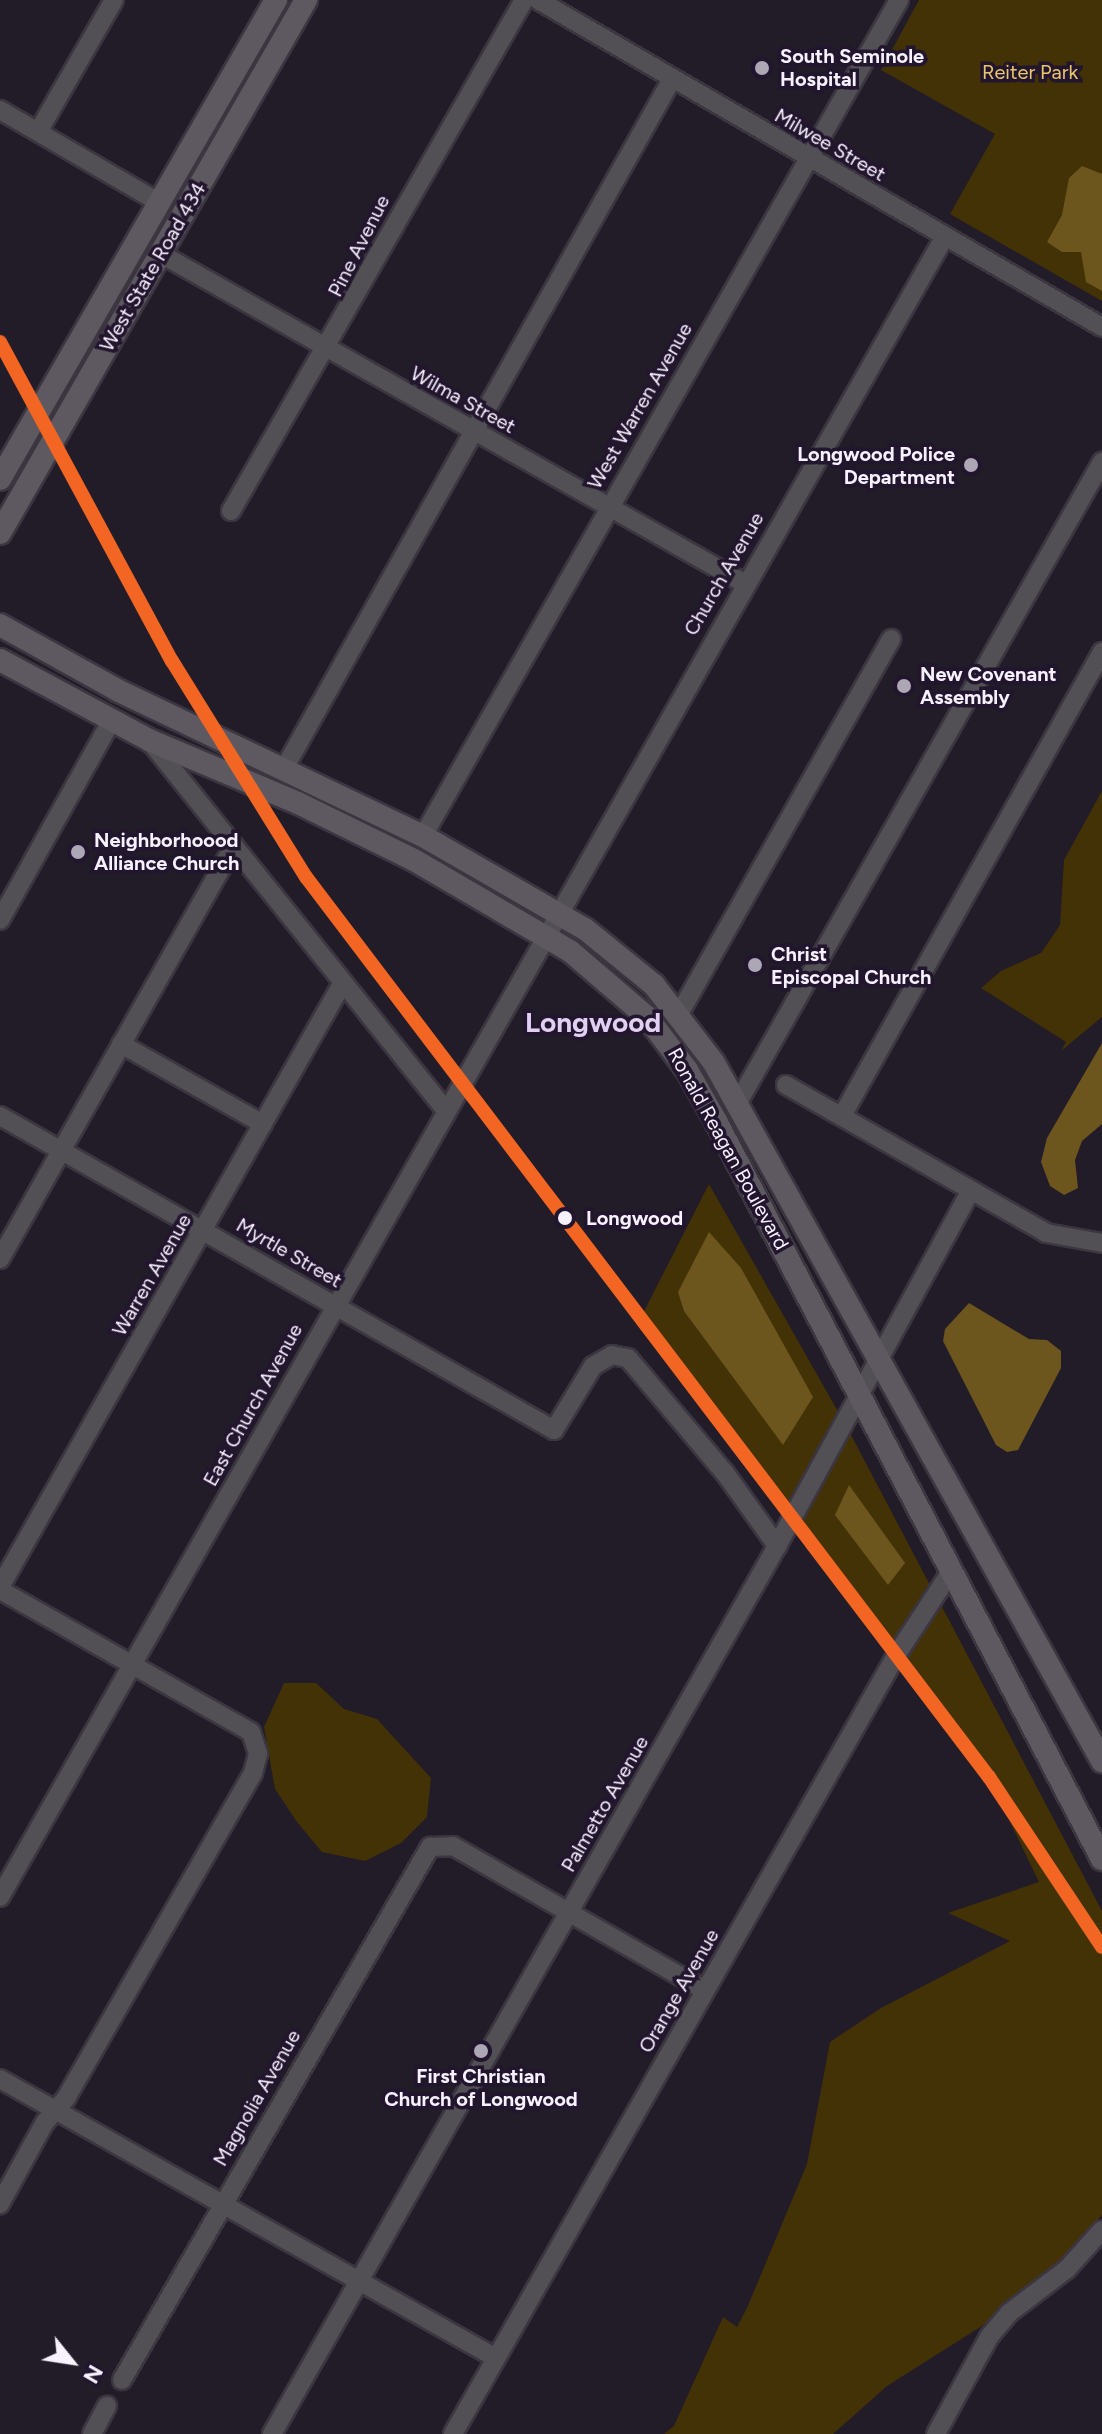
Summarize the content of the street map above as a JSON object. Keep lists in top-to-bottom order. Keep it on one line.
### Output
{"streets":{"main road":["West State Road 434","Ronald Reagan Boulevard"],"street":["Milwee Street","Pine Avenue","Wilma Street","West Warren Avenue","Church Avenue","Myrtle Street","Warren Avenue","East Church Avenue","Palmetto Avenue","Orange Avenue","Magnolia Avenue"]},"crossings":[["Milwee Street","West Warren Avenue"],["Milwee Street","Church Avenue"],["Pine Avenue","Wilma Street"],["West State Road 434","Wilma Street"],["Wilma Street","West Warren Avenue"],["Wilma Street","Church Avenue"],["West Warren Avenue","Ronald Reagan Boulevard"],["Church Avenue","Ronald Reagan Boulevard"],["Church Avenue","East Church Avenue"],["Ronald Reagan Boulevard","East Church Avenue"],["Ronald Reagan Boulevard","Palmetto Avenue"],["Ronald Reagan Boulevard","Orange Avenue"],["Myrtle Street","Warren Avenue"],["Myrtle Street","East Church Avenue"],["Myrtle Street","Palmetto Avenue"],["Palmetto Avenue","Magnolia Avenue"]],"districts":["Longwood"],"parks":["Reiter Park"],"places":["South Seminole Hospital","Longwood Police Department","New Covenant Assembly","Neighborhoood Alliance Church","Christ Episcopal Church","Longwood","First Christian Church of Longwood"],"north":"bottom right"}
